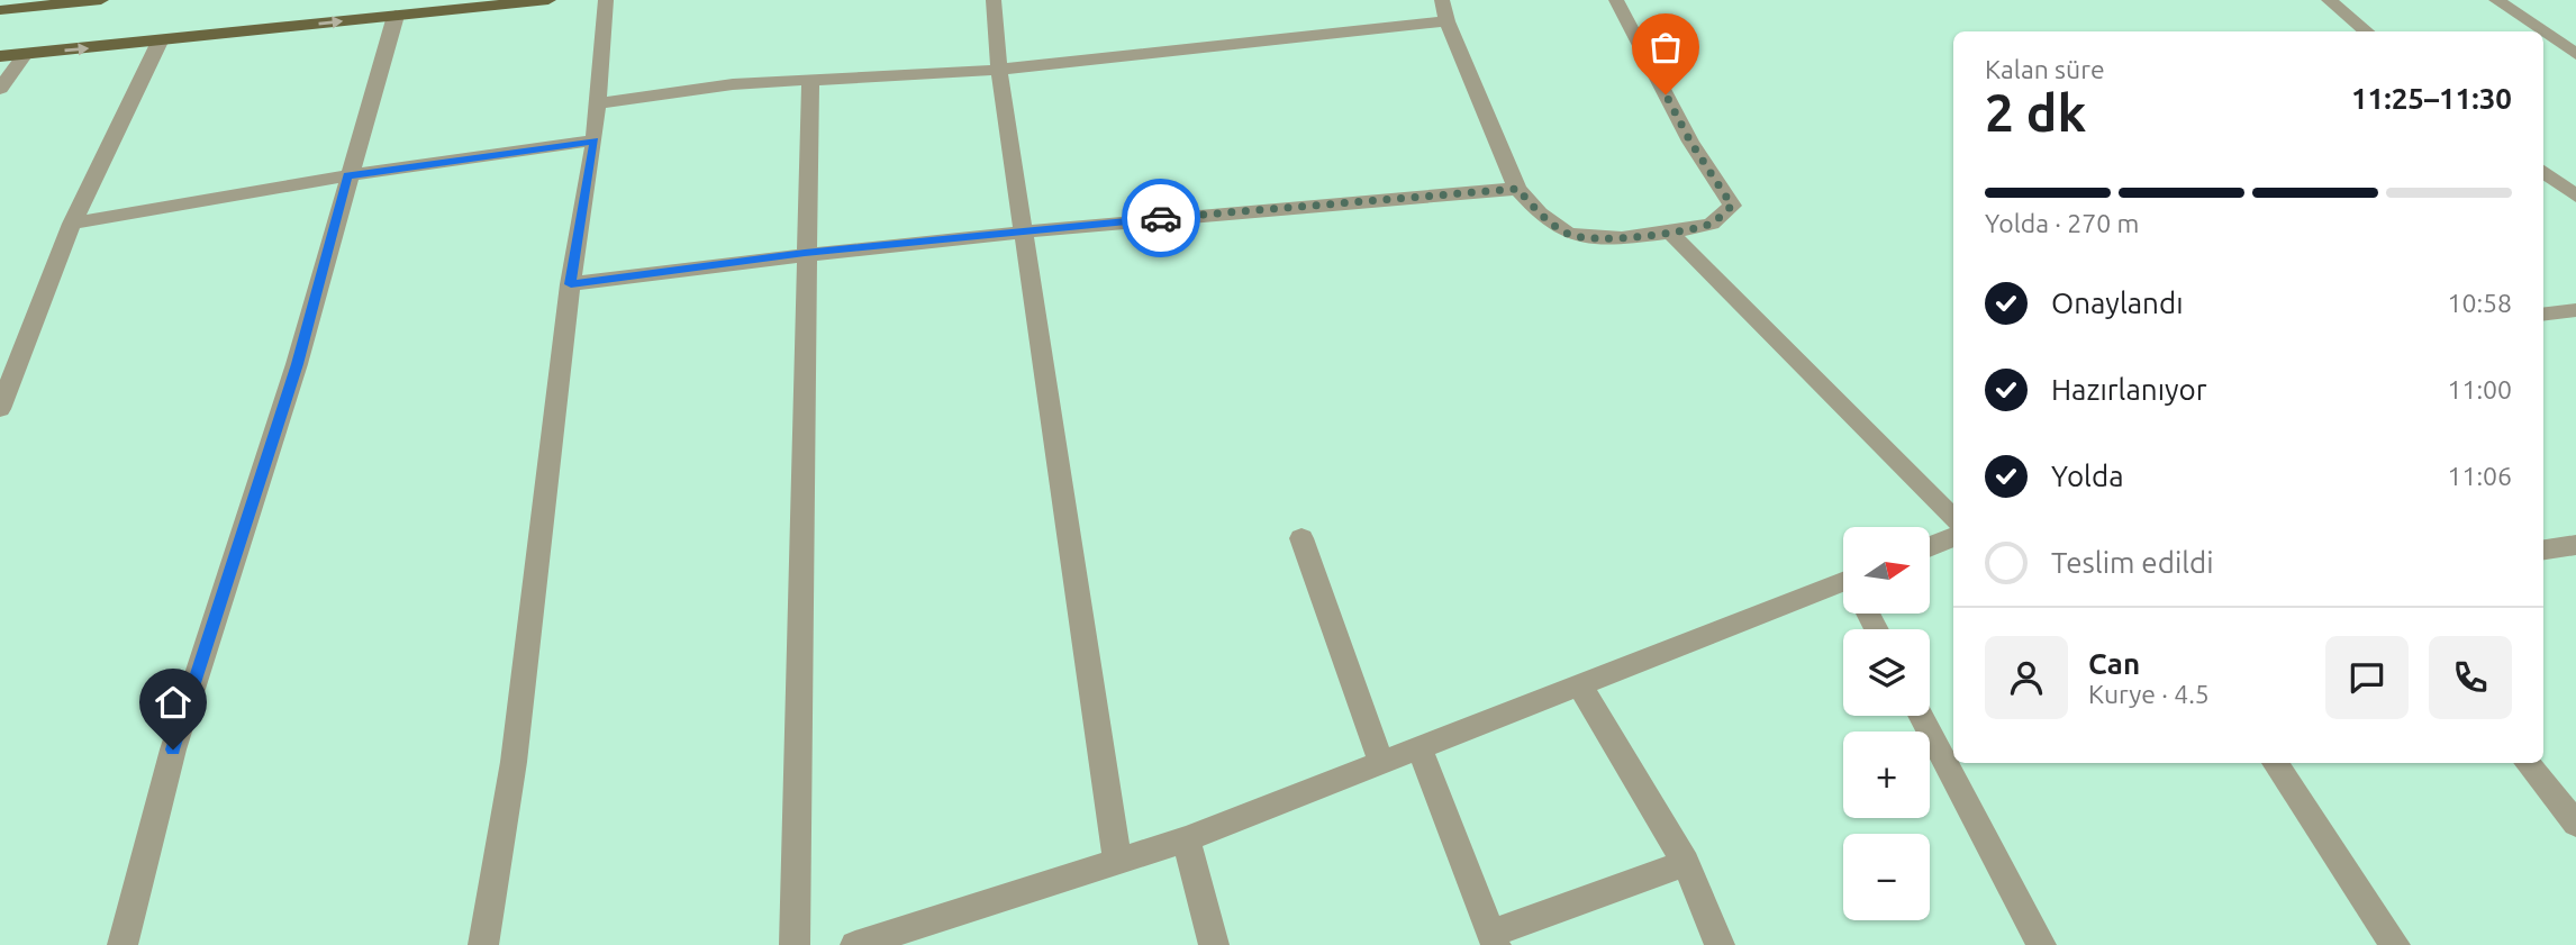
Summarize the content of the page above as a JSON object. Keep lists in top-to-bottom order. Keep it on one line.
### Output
{"north":"right","page":{"heading":["2 dk","Kalan süre","11:25–11:30"],"panel":["Can","Kurye · 4.5"],"bar":"Yolda · 270 m","list":[["Onaylandı","10:58"],["Hazırlanıyor","11:00"],["Yolda","11:06"],"Teslim edildi"],"map_buttons":["+","−"]}}
